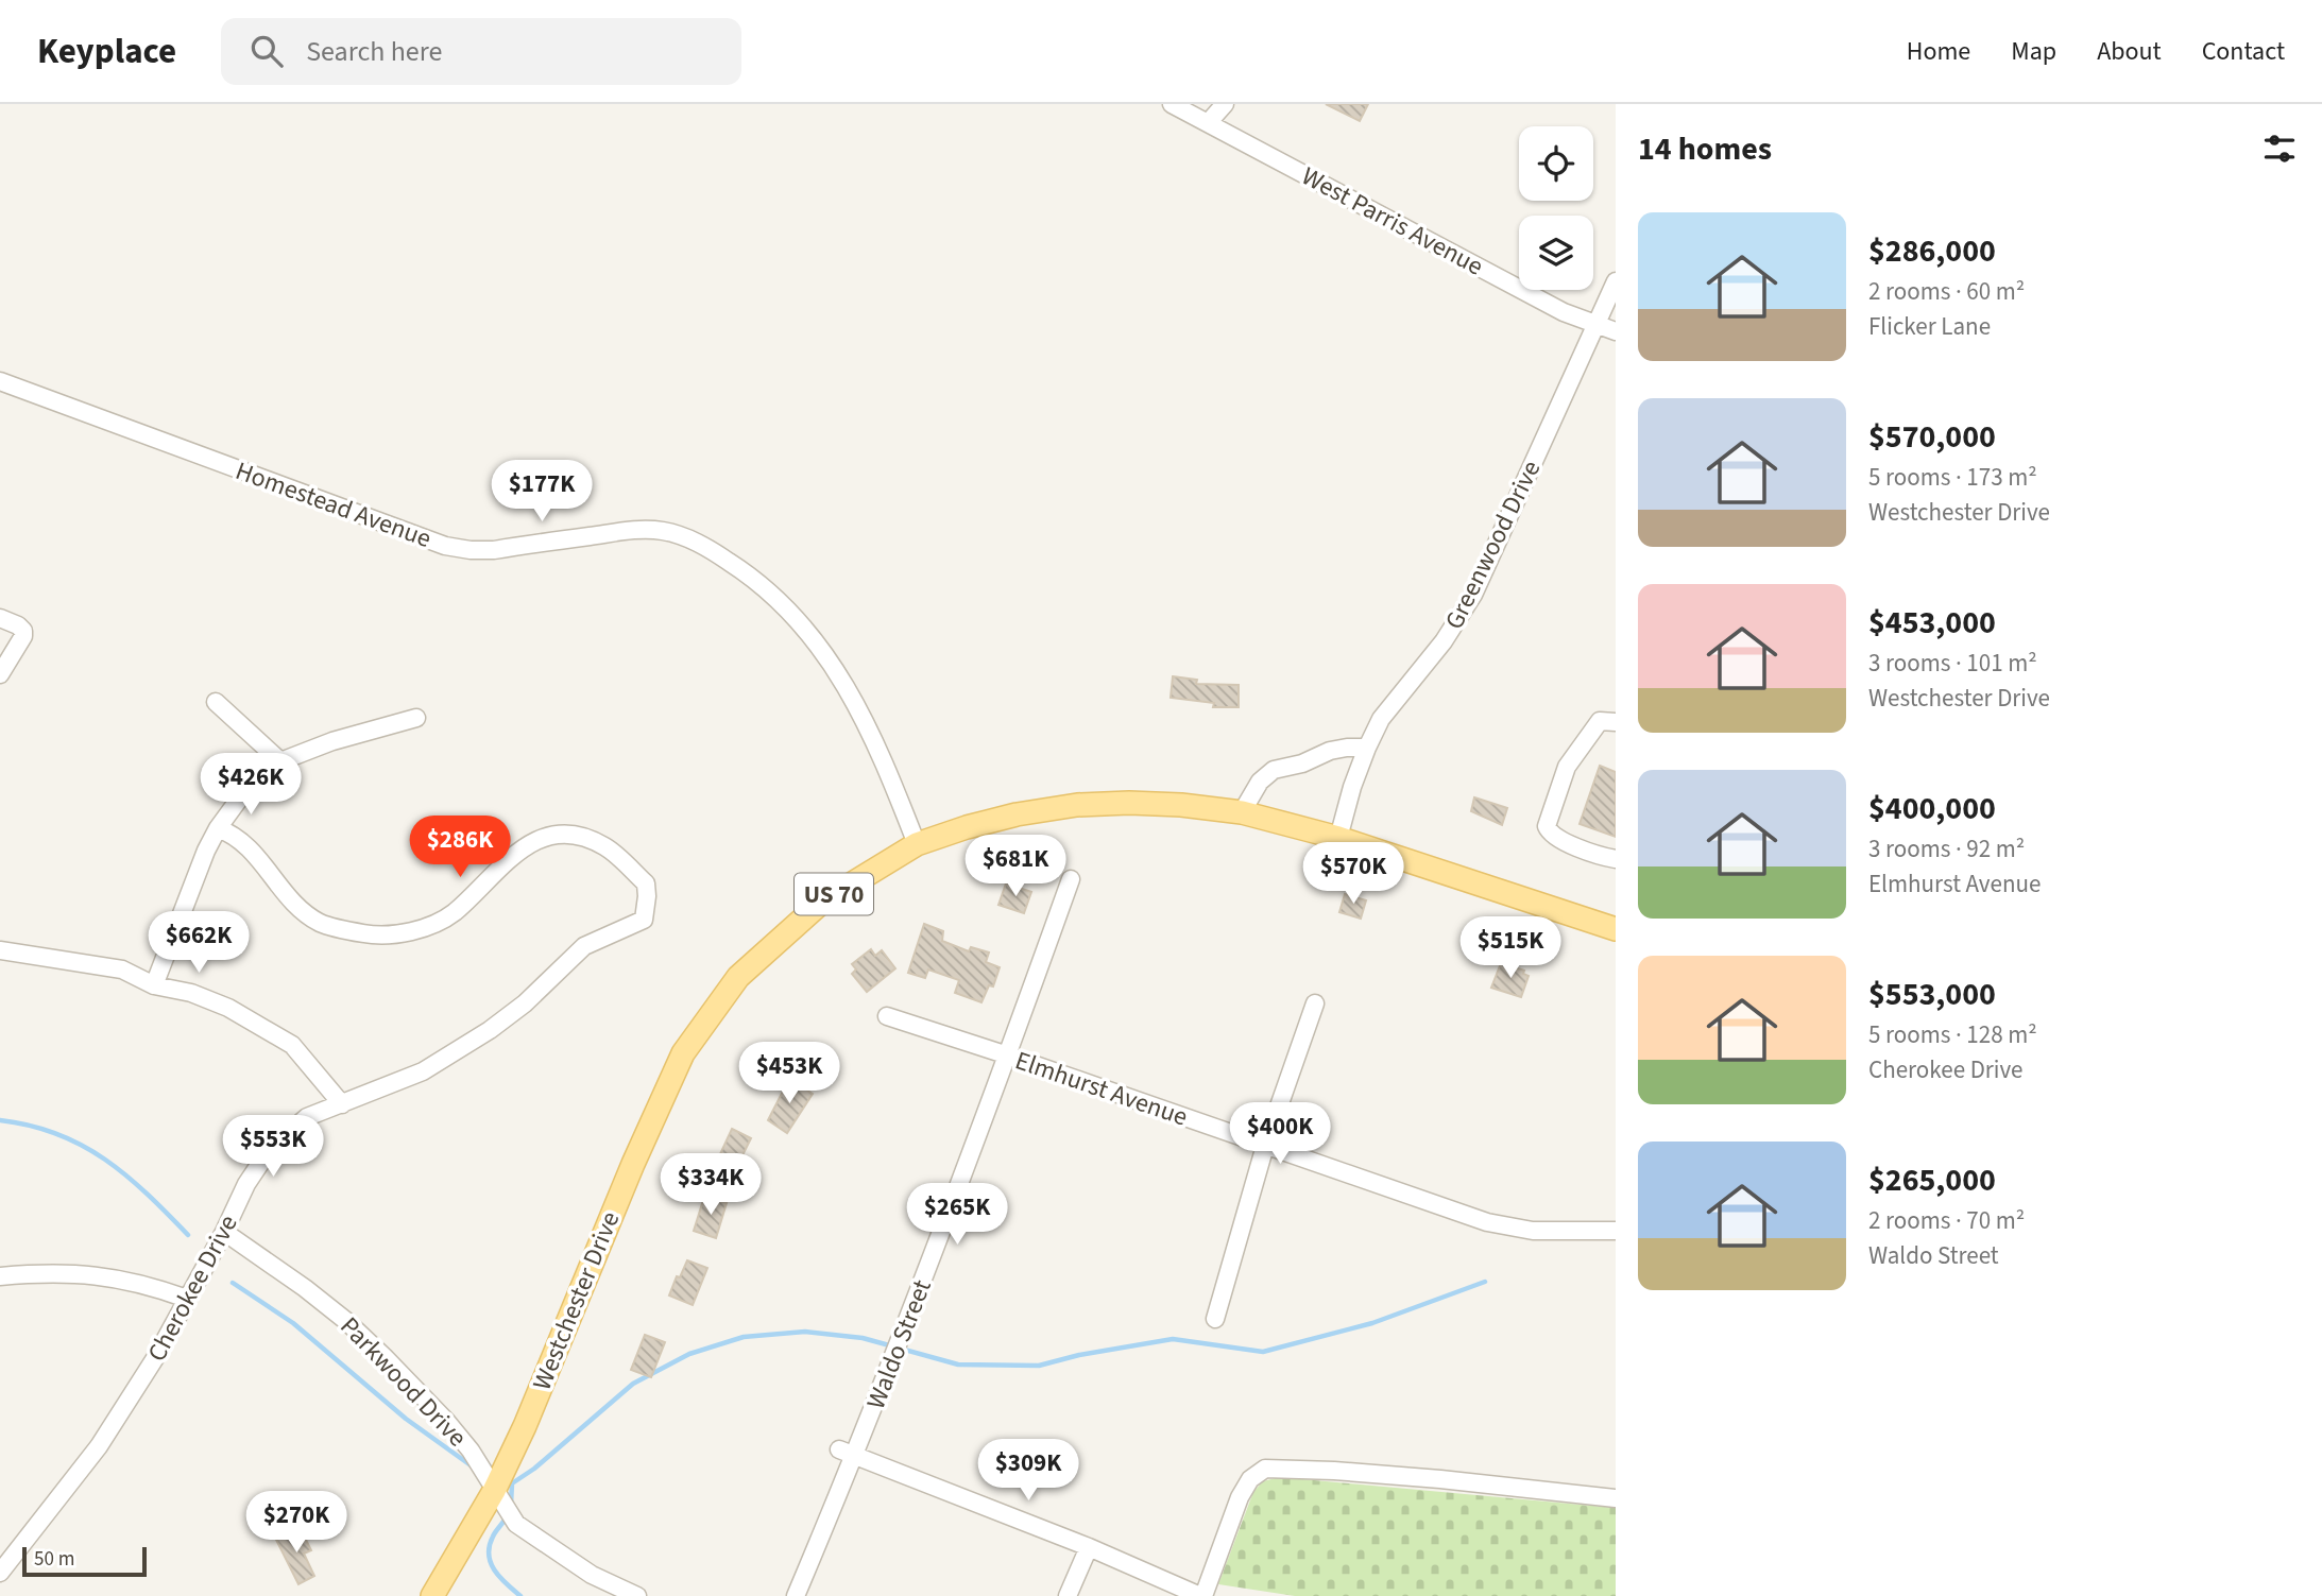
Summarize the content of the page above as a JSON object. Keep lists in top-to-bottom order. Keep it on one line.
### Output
{"streets":{"main road":["US 70","Westchester Drive"],"street":["West Parris Avenue","Homestead Avenue","Greenwood Drive","Elmhurst Avenue","Cherokee Drive","Waldo Street","Parkwood Drive"]},"crossings":[["West Parris Avenue","Greenwood Drive"],["Homestead Avenue","Westchester Drive"],["Greenwood Drive","Westchester Drive"],["Elmhurst Avenue","Waldo Street"],["Cherokee Drive","Parkwood Drive"],["Westchester Drive","Parkwood Drive"]],"scale_bar":"50 m","page":{"header":"Keyplace","search":"Search here","nav":["Home","Map","About","Contact"],"heading":"14 homes","list":[{"name":"$286,000","note":"2 rooms · 60 m² · Flicker Lane"},{"name":"$570,000","note":"5 rooms · 173 m² · Westchester Drive"},{"name":"$453,000","note":"3 rooms · 101 m² · Westchester Drive"},{"name":"$400,000","note":"3 rooms · 92 m² · Elmhurst Avenue"},{"name":"$553,000","note":"5 rooms · 128 m² · Cherokee Drive"},{"name":"$265,000","note":"2 rooms · 70 m² · Waldo Street"}],"price":["$177K","$426K","$286K","$681K","$570K","$662K","$515K","$453K","$400K","$553K","$334K","$265K","$309K","$270K"],"scale":"50 m"}}
